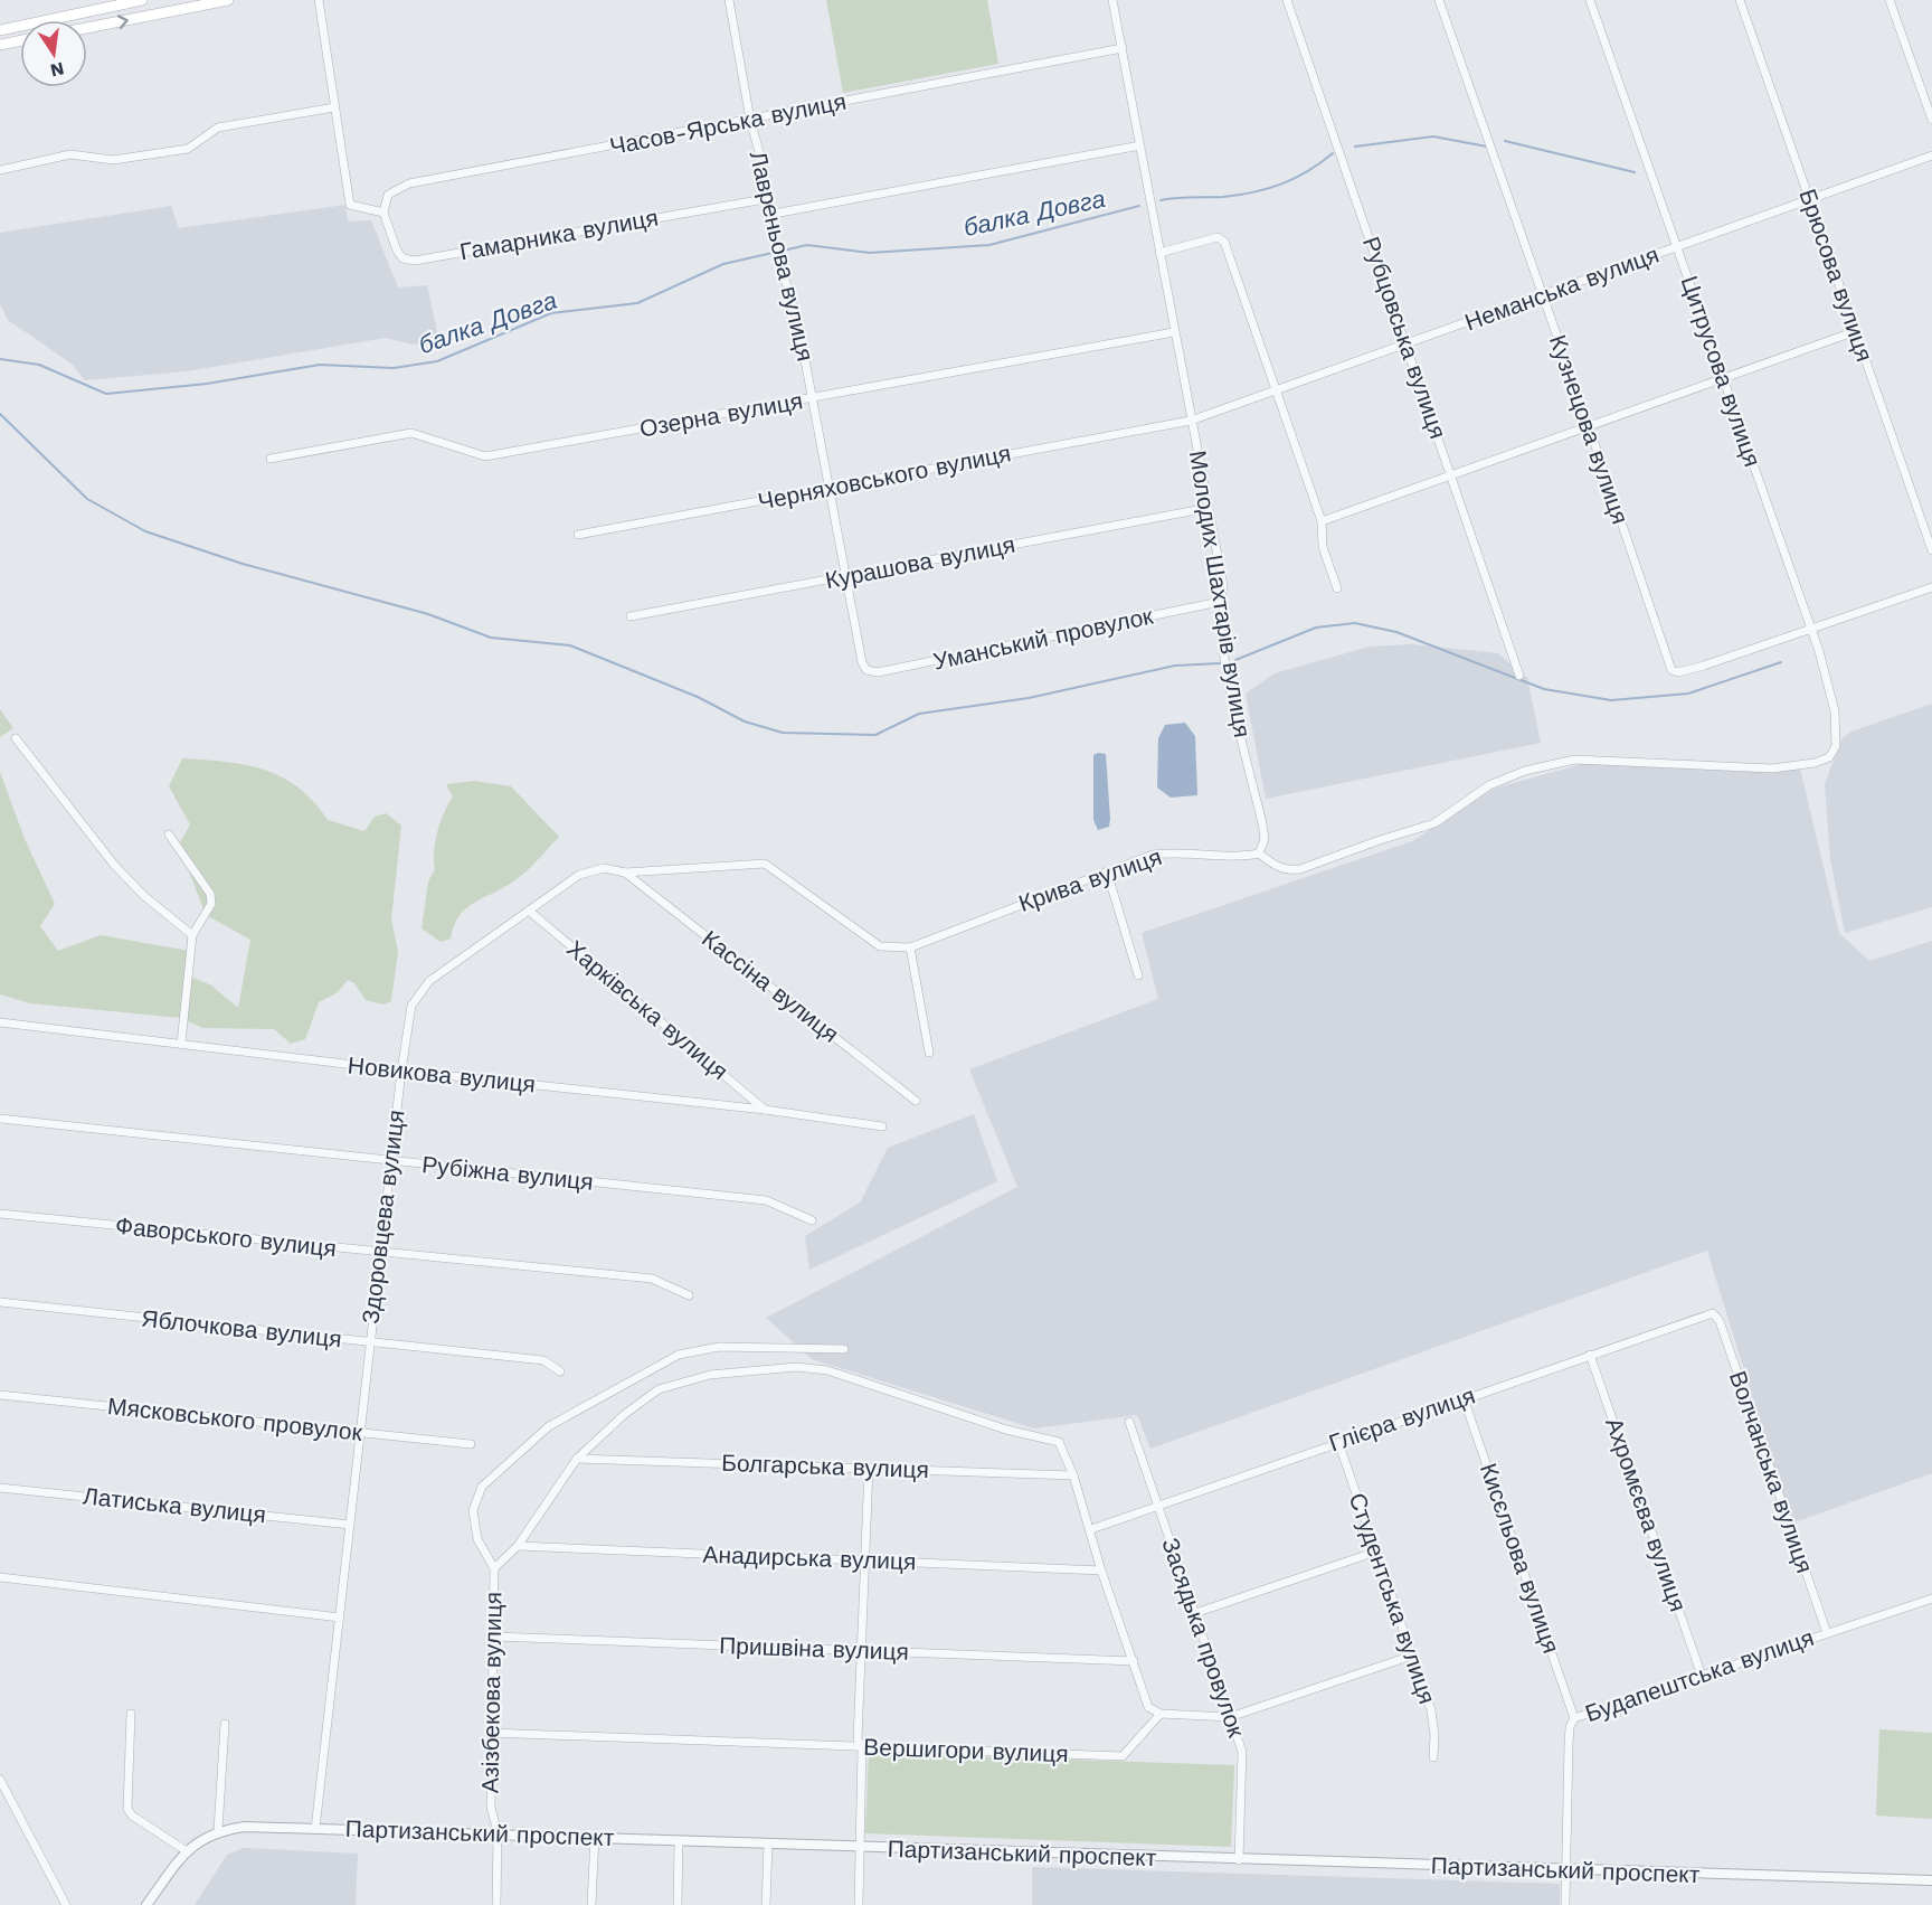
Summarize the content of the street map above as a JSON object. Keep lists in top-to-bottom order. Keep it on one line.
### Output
{"streets":{"street":["Часов-Ярська вулиця","Гамарника вулиця","Лавреньова вулиця","Брюсова вулиця","Неманська вулиця","Рубцовська вулиця","Цитрусова вулиця","Озерна вулиця","Кузнецова вулиця","Черняховського вулиця","Курашова вулиця","Молодих Шахтарів вулиця","Уманський провулок","Крива вулиця","Кассіна вулиця","Харківська вулиця","Новикова вулиця","Рубіжна вулиця","Здоровцева вулиця","Фаворського вулиця","Яблочкова вулиця","Мясковського провулок","Глієра вулиця","Болгарська вулиця","Волчанська вулиця","Латиська вулиця","Ахромєєва вулиця","Анадирська вулиця","Кисєльова вулиця","Студентська вулиця","Засядька провулок","Пришвіна вулиця","Будапештська вулиця","Азізбекова вулиця","Вершигори вулиця","Партизанський проспект"]},"crossings":[["Часов-Ярська вулиця","Гамарника вулиця"],["Часов-Ярська вулиця","Лавреньова вулиця"],["Часов-Ярська вулиця","Молодих Шахтарів вулиця"],["Гамарника вулиця","Лавреньова вулиця"],["Лавреньова вулиця","Озерна вулиця"],["Лавреньова вулиця","Черняховського вулиця"],["Лавреньова вулиця","Курашова вулиця"],["Лавреньова вулиця","Уманський провулок"],["Брюсова вулиця","Неманська вулиця"],["Неманська вулиця","Рубцовська вулиця"],["Неманська вулиця","Цитрусова вулиця"],["Неманська вулиця","Кузнецова вулиця"],["Неманська вулиця","Черняховського вулиця"],["Неманська вулиця","Молодих Шахтарів вулиця"],["Цитрусова вулиця","Кузнецова вулиця"],["Цитрусова вулиця","Молодих Шахтарів вулиця"],["Цитрусова вулиця","Крива вулиця"],["Озерна вулиця","Молодих Шахтарів вулиця"],["Черняховського вулиця","Молодих Шахтарів вулиця"],["Курашова вулиця","Молодих Шахтарів вулиця"],["Молодих Шахтарів вулиця","Уманський провулок"],["Молодих Шахтарів вулиця","Крива вулиця"],["Крива вулиця","Здоровцева вулиця"],["Кассіна вулиця","Здоровцева вулиця"],["Харківська вулиця","Новикова вулиця"],["Харківська вулиця","Здоровцева вулиця"],["Новикова вулиця","Здоровцева вулиця"],["Рубіжна вулиця","Здоровцева вулиця"],["Здоровцева вулиця","Фаворського вулиця"],["Здоровцева вулиця","Яблочкова вулиця"],["Здоровцева вулиця","Мясковського провулок"],["Здоровцева вулиця","Латиська вулиця"],["Здоровцева вулиця","Партизанський проспект"],["Глієра вулиця","Волчанська вулиця"],["Глієра вулиця","Ахромєєва вулиця"],["Глієра вулиця","Кисєльова вулиця"],["Глієра вулиця","Студентська вулиця"],["Глієра вулиця","Засядька провулок"],["Болгарська вулиця","Азізбекова вулиця"],["Волчанська вулиця","Будапештська вулиця"],["Ахромєєва вулиця","Будапештська вулиця"],["Анадирська вулиця","Азізбекова вулиця"],["Кисєльова вулиця","Будапештська вулиця"],["Засядька провулок","Партизанський проспект"],["Пришвіна вулиця","Азізбекова вулиця"],["Будапештська вулиця","Партизанський проспект"],["Азізбекова вулиця","Вершигори вулиця"],["Азізбекова вулиця","Партизанський проспект"]],"water":["балка Довга"],"north":"bottom"}
